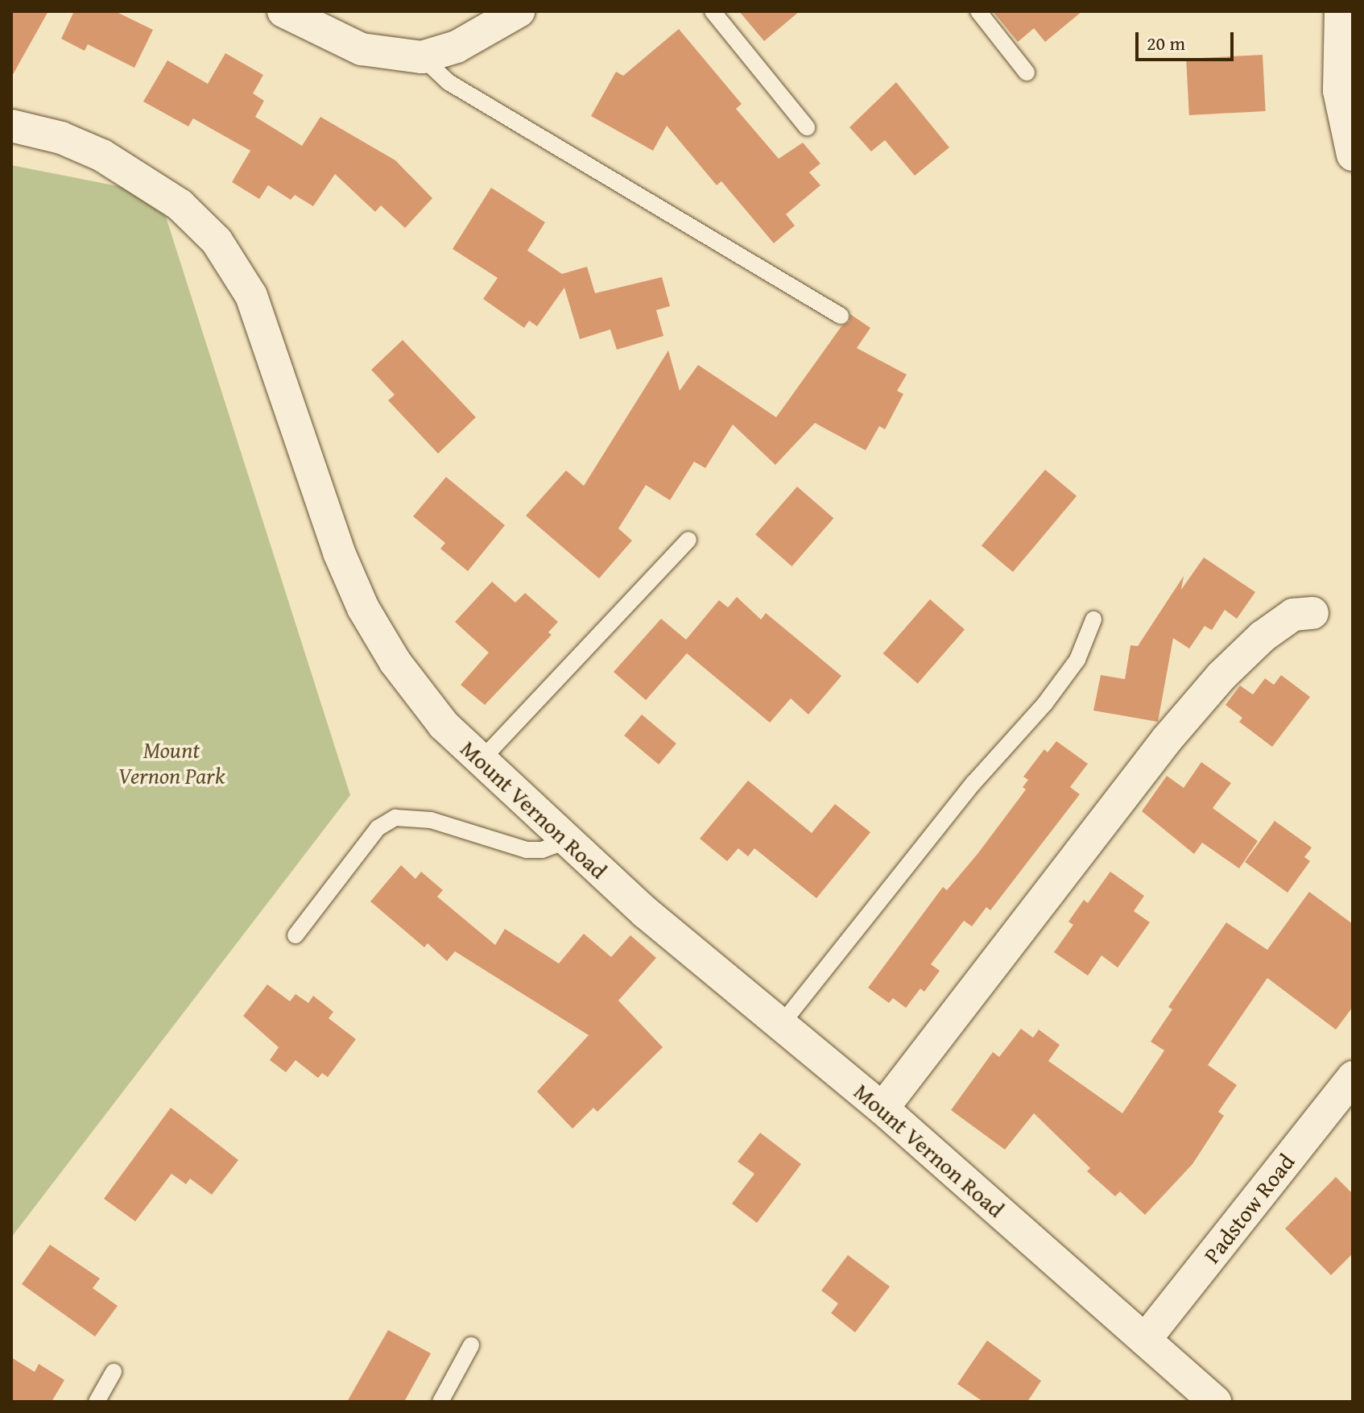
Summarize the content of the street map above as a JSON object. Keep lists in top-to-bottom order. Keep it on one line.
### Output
{"streets":{"street":["Mount Vernon Road","Padstow Road"]},"crossings":[["Mount Vernon Road","Padstow Road"]],"parks":["Mount Vernon Park"],"scale_bar":"20 m"}
